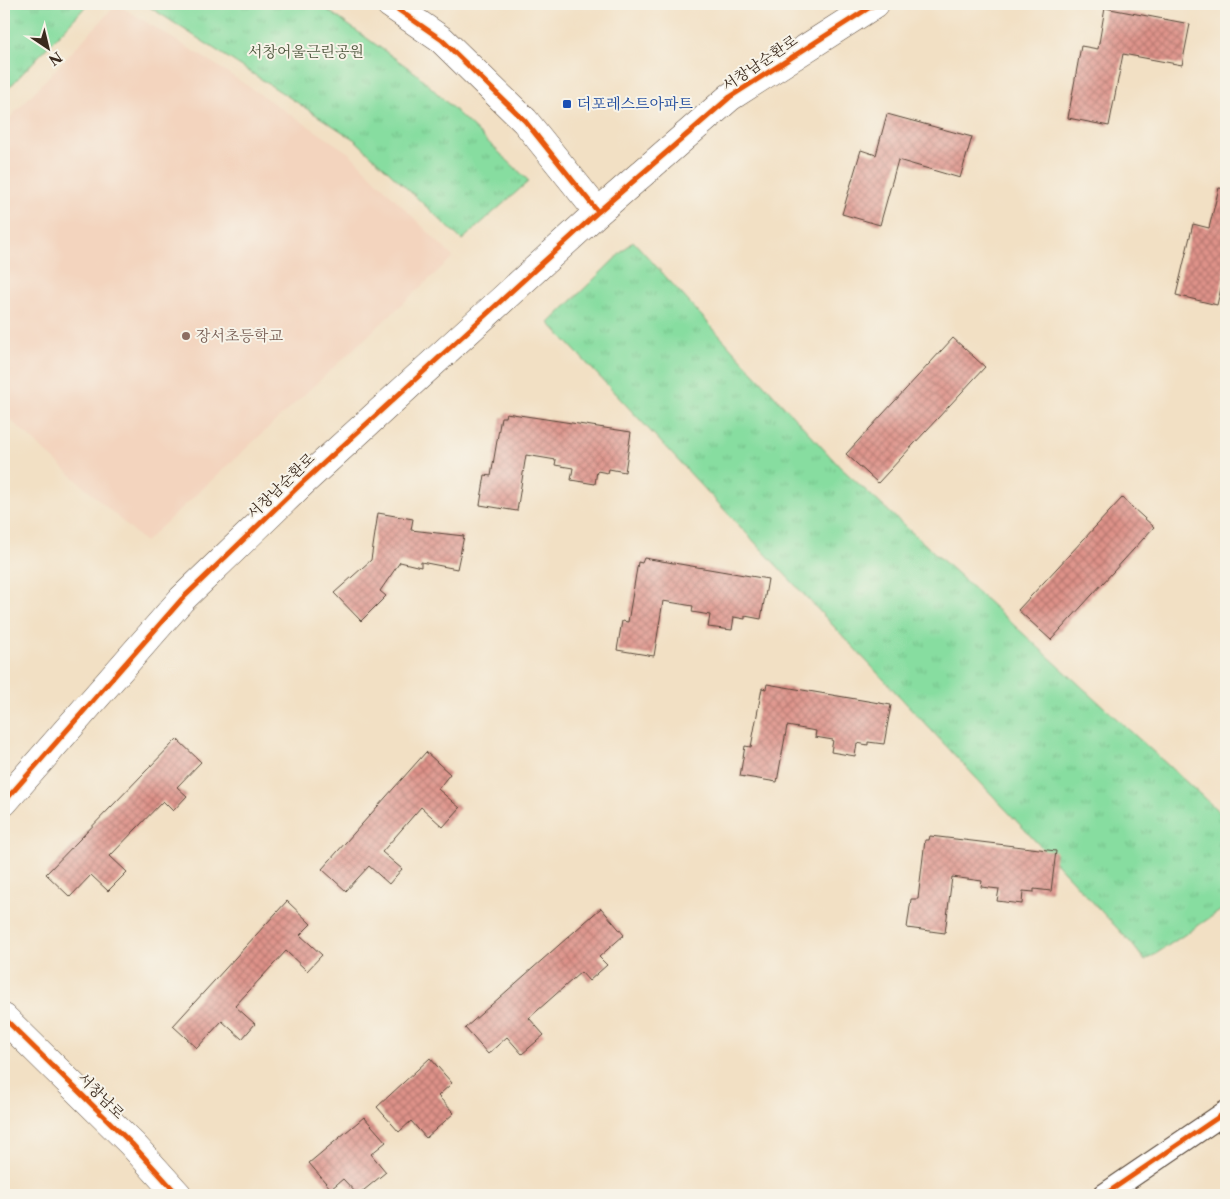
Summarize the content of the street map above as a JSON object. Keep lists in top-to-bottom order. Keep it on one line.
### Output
{"streets":{"street":["서창남순환로","서창남로"]},"parks":["서창어울근린공원"],"places":{"transit":["더포레스트아파트"],"other":["장서초등학교"]},"north":"bottom right"}
